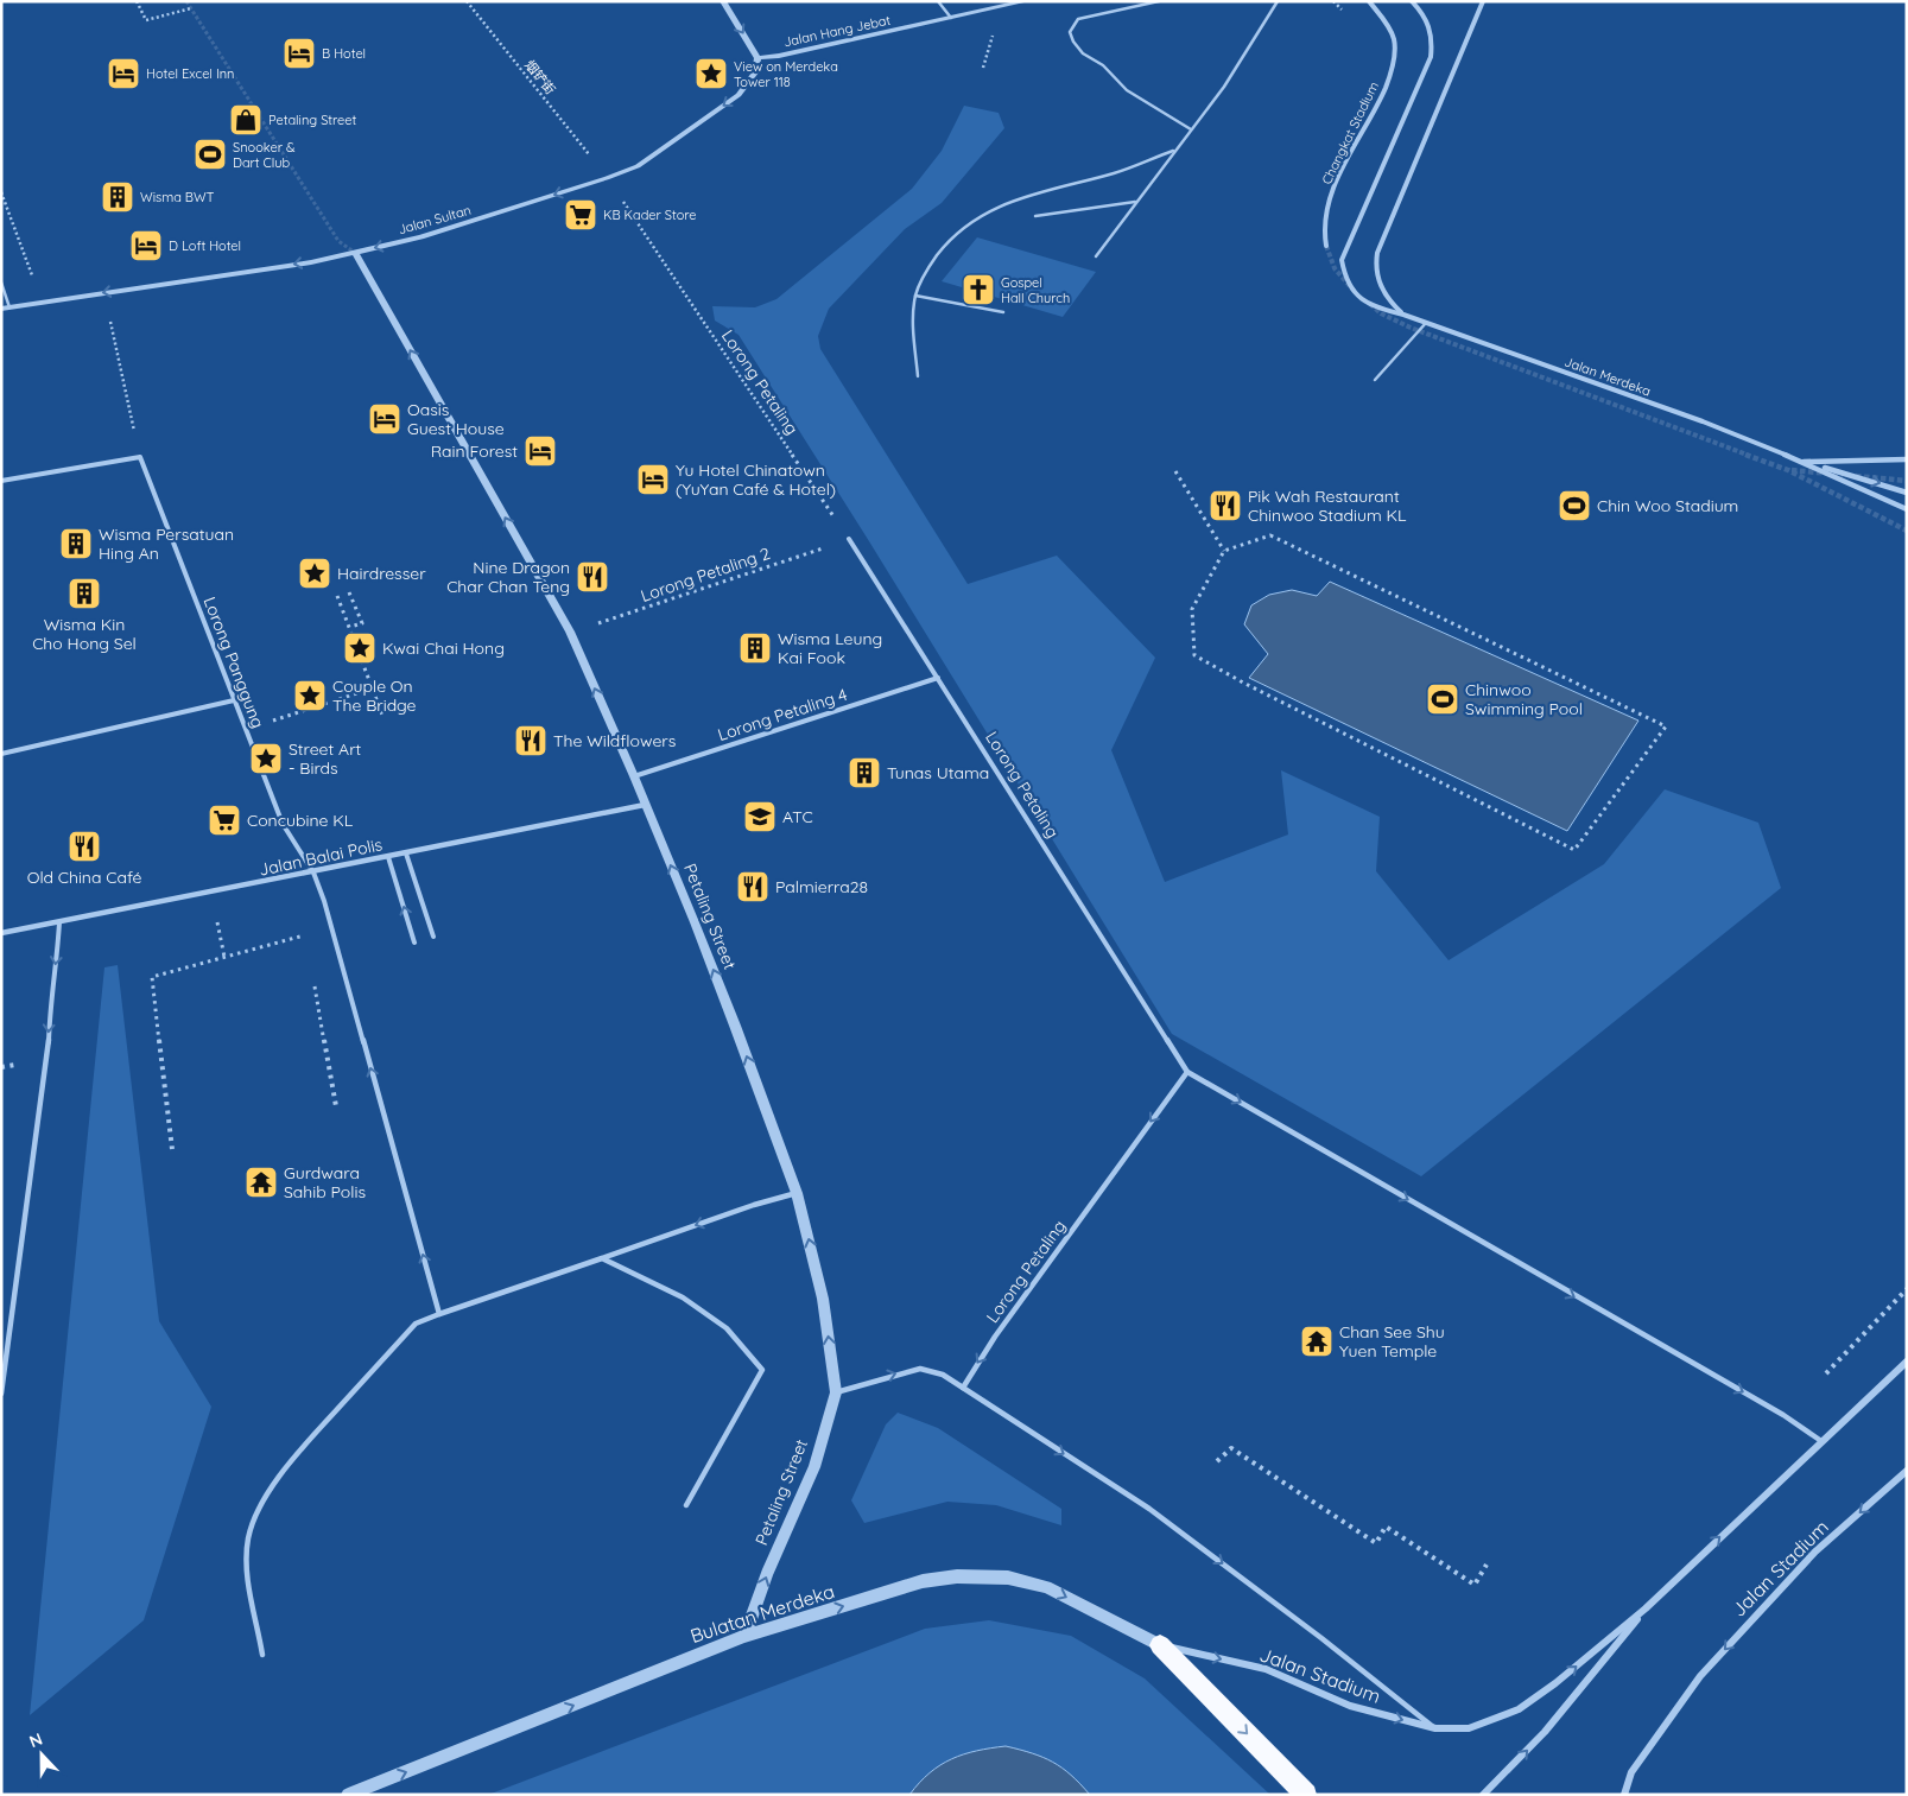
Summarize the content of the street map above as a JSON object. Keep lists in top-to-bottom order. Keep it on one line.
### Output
{"streets":{"street":["Jalan Hang Jebat","Changkat Stadium","Jalan Sultan","Jalan Merdeka","Jalan Balai Polis","Petaling Street","Jalan Stadium","Bulatan Merdeka"],"lane":["Lorong Petaling","Lorong Panggung","Lorong Petaling 4"],"path":["烟铲街","Lorong Petaling 2"]},"crossings":[["Jalan Hang Jebat","Jalan Sultan"],["Jalan Sultan","Petaling Street"],["Lorong Petaling","Lorong Petaling 2"],["Lorong Petaling","Lorong Petaling 4"],["Lorong Petaling 2","Petaling Street"],["Lorong Panggung","Jalan Balai Polis"],["Lorong Petaling 4","Petaling Street"],["Jalan Balai Polis","Petaling Street"],["Petaling Street","Bulatan Merdeka"],["Jalan Stadium","Bulatan Merdeka"]],"one_way":["Jalan Sultan","Lorong Panggung","Petaling Street","Bulatan Merdeka"],"places":{"hotel":["B Hotel","Hotel Excel Inn","D Loft Hotel","Oasis Guest House","Rain Forest","Yu Hotel Chinatown (YuYan Café & Hotel)"],"place":["View on Merdeka Tower 118","Hairdresser","Kwai Chai Hong","Couple On The Bridge","Street Art - Birds"],"shop":["Petaling Street"],"sports":["Snooker & Dart Club","Chin Woo Stadium","Chinwoo Swimming Pool"],"building":["Wisma BWT","Wisma Persatuan Hing An","Wisma Kin Cho Hong Sel","Wisma Leung Kai Fook","Tunas Utama"],"supermarket":["KB Kader Store","Concubine KL"],"church":["Gospel Hall Church"],"restaurant":["Pik Wah Restaurant Chinwoo Stadium KL","Nine Dragon Char Chan Teng","The Wildflowers","Old China Café","Palmierra28"],"school or university":["ATC"],"temple":["Gurdwara Sahib Polis","Chan See Shu Yuen Temple"]},"north":"top"}
